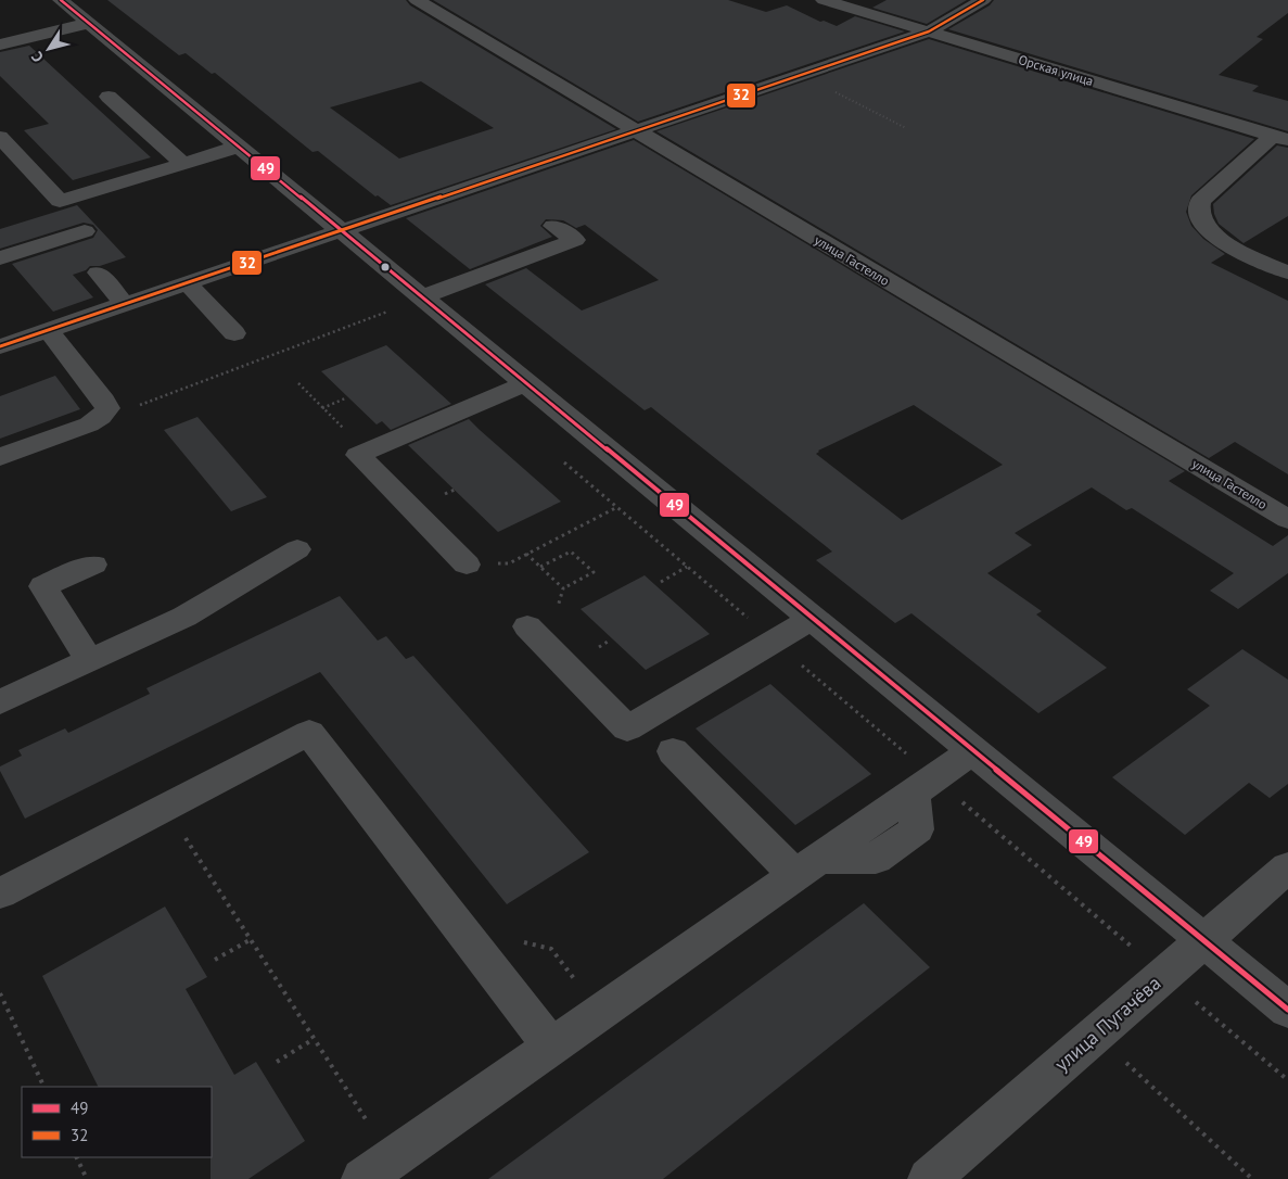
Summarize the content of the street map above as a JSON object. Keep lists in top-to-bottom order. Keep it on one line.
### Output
{"streets":{"street":["Орская улица","улица Гастелло","улица Пугачёва"]},"lines":["transit line 49","transit line 32"],"legend":["49","32"],"north":"bottom left"}
